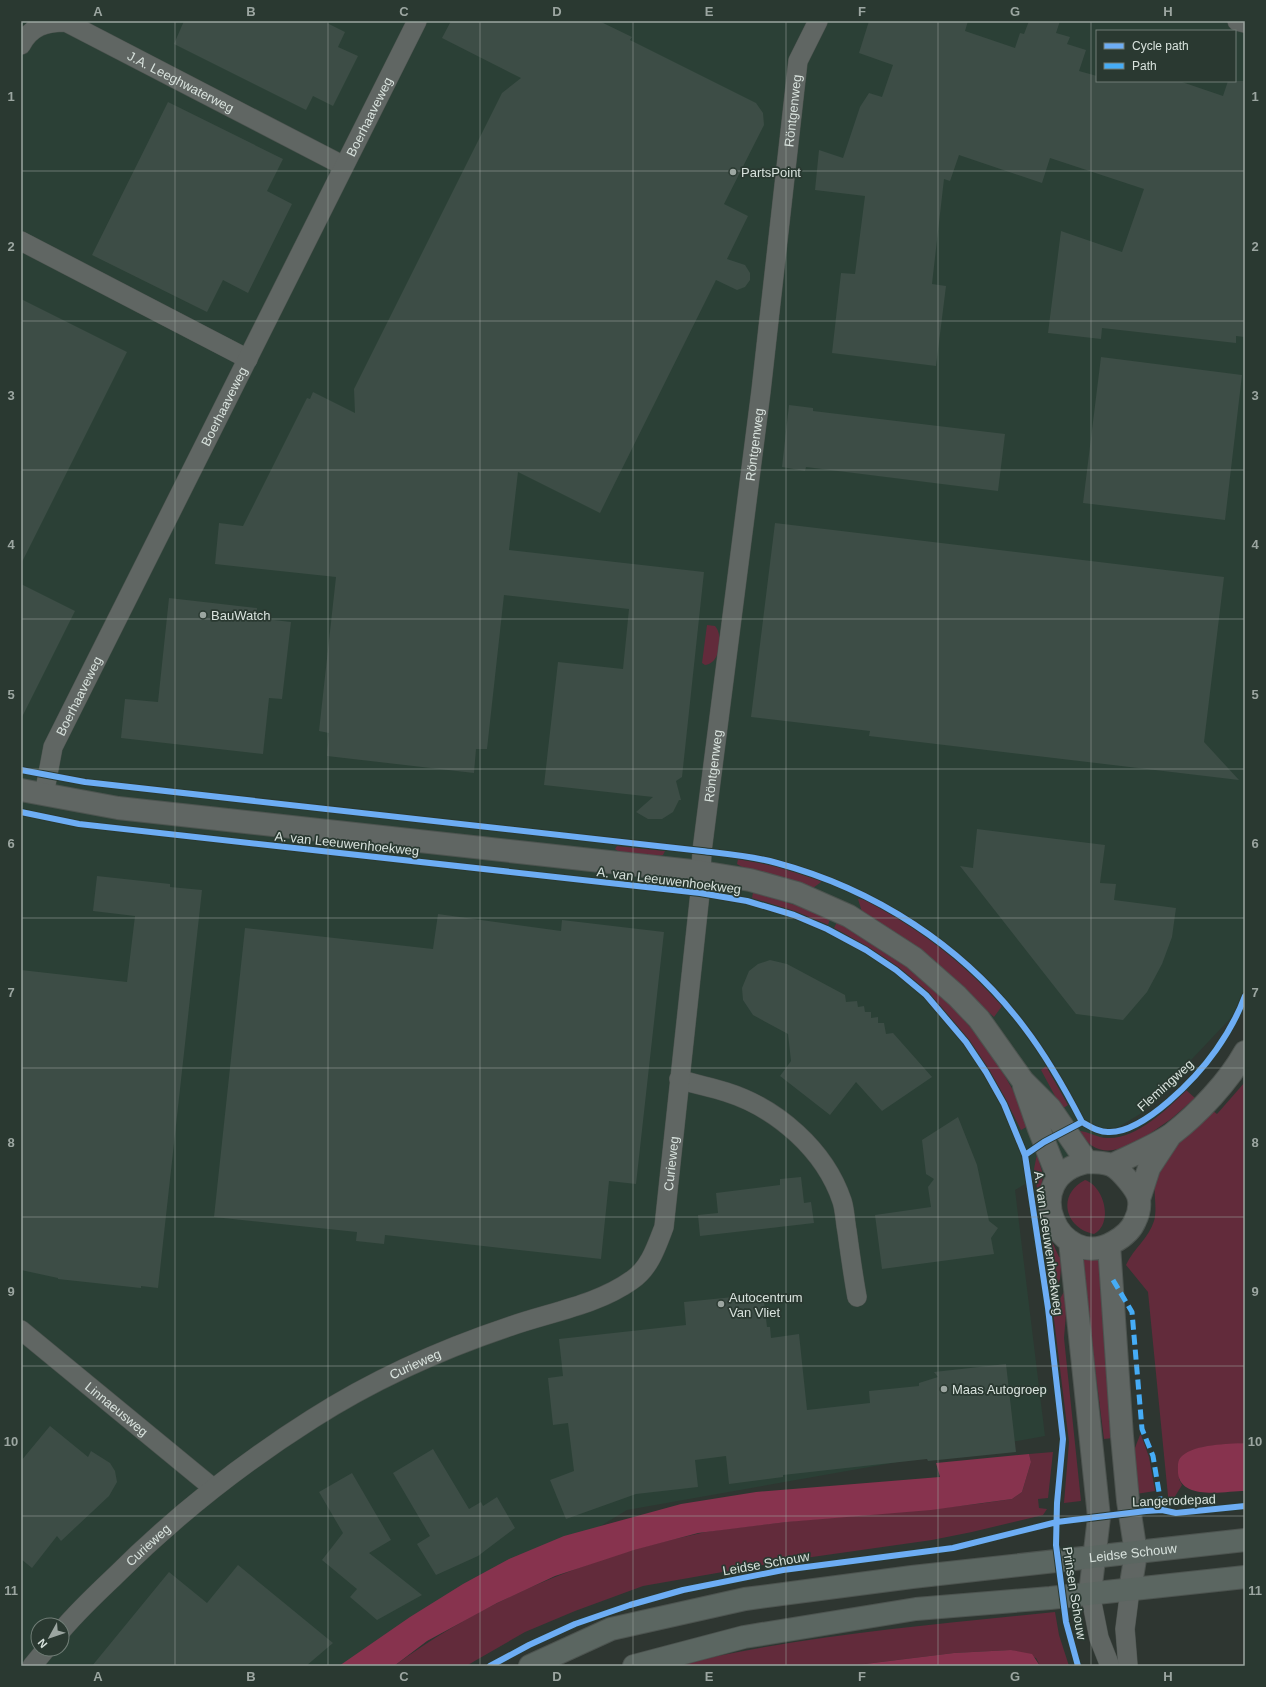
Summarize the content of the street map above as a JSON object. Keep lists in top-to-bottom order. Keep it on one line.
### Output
{"streets":{"main road":["Leidse Schouw"],"street":["J.A. Leeghwaterweg","Röntgenweg","Boerhaaveweg","A. van Leeuwenhoekweg","Curieweg","Linnaeusweg","Prinsen Schouw"],"cycle path":["Flemingweg","Langerodepad"]},"crossings":[["J.A. Leeghwaterweg","Boerhaaveweg"],["Röntgenweg","A. van Leeuwenhoekweg"],["Röntgenweg","Curieweg"],["Boerhaaveweg","A. van Leeuwenhoekweg"],["A. van Leeuwenhoekweg","Curieweg"],["A. van Leeuwenhoekweg","Leidse Schouw"],["A. van Leeuwenhoekweg","Prinsen Schouw"],["Curieweg","Linnaeusweg"]],"places":["PartsPoint","BauWatch","Autocentrum Van Vliet","Maas Autogroep"],"legend":["Cycle path","Path"],"north":"bottom left","grid":{"columns":["A","B","C","D","E","F","G","H"],"rows":["1","2","3","4","5","6","7","8","9","10","11"]}}
